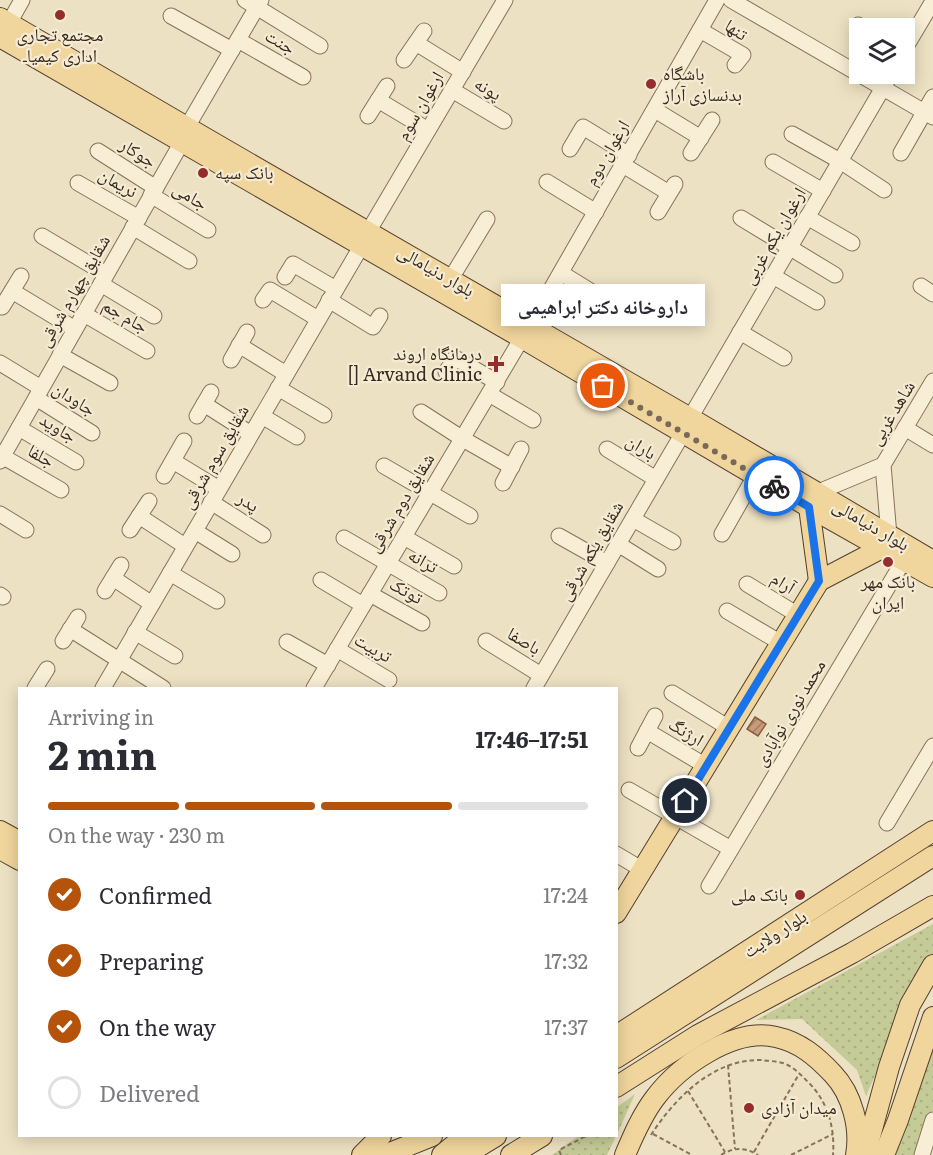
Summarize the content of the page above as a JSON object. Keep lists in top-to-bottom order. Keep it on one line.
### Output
{"streets":{"main road":["بلوار دنیامالی","بلوار ولایت"],"street":["تنها","جنت","پونه","ارغوان سوم","جوکار","ارغوان دوم","نریمان","جامی","ارغوان یکم غربی","شقایق چهارم شرقی","جام جم","جاودان","شاهد غربی","جاوید","باران","جلفا","شقایق سوم شرقی","پدر","شقایق دوم شرقی","شقایق یکم شرقی","ترانه","آرام","توتک","باصفا","تربیت","محمد نوری نوآبادی","ارژنگ"]},"crossings":[["تنها","ارغوان دوم"],["جنت","شقایق چهارم شرقی"],["پونه","ارغوان سوم"],["ارغوان سوم","بلوار دنیامالی"],["ارغوان سوم","شقایق سوم شرقی"],["جوکار","جامی"],["جوکار","شقایق چهارم شرقی"],["ارغوان دوم","بلوار دنیامالی"],["ارغوان دوم","شقایق دوم شرقی"],["نریمان","شقایق چهارم شرقی"],["جامی","شقایق چهارم شرقی"],["ارغوان یکم غربی","بلوار دنیامالی"],["ارغوان یکم غربی","شقایق یکم شرقی"],["بلوار دنیامالی","شقایق چهارم شرقی"],["بلوار دنیامالی","شاهد غربی"],["بلوار دنیامالی","شقایق سوم شرقی"],["بلوار دنیامالی","شقایق دوم شرقی"],["بلوار دنیامالی","شقایق یکم شرقی"],["بلوار دنیامالی","محمد نوری نوآبادی"],["شقایق چهارم شرقی","جام جم"],["شقایق چهارم شرقی","جاودان"],["شقایق چهارم شرقی","جاوید"],["شقایق چهارم شرقی","جلفا"],["باران","شقایق یکم شرقی"],["شقایق سوم شرقی","پدر"],["شقایق دوم شرقی","ترانه"],["شقایق دوم شرقی","توتک"],["شقایق دوم شرقی","تربیت"],["شقایق یکم شرقی","باصفا"]],"places":{"other":["مجتمع تجاری اداری کیمیاـ","باشگاه بدنسازی آراز","بانک سپه","داروخانه دکتر ابراهیمی","بانک مهر ایران","بانک ملی","میدان آزادی"],"health":["درمانگاه اروند [] Arvand Clinic"]},"page":{"bubble":"داروخانه دکتر ابراهیمی","heading":["2 min","Arriving in","17:46–17:51"],"bar":"On the way · 230 m","list":[["Confirmed","17:24"],["Preparing","17:32"],["On the way","17:37"],"Delivered"]}}
